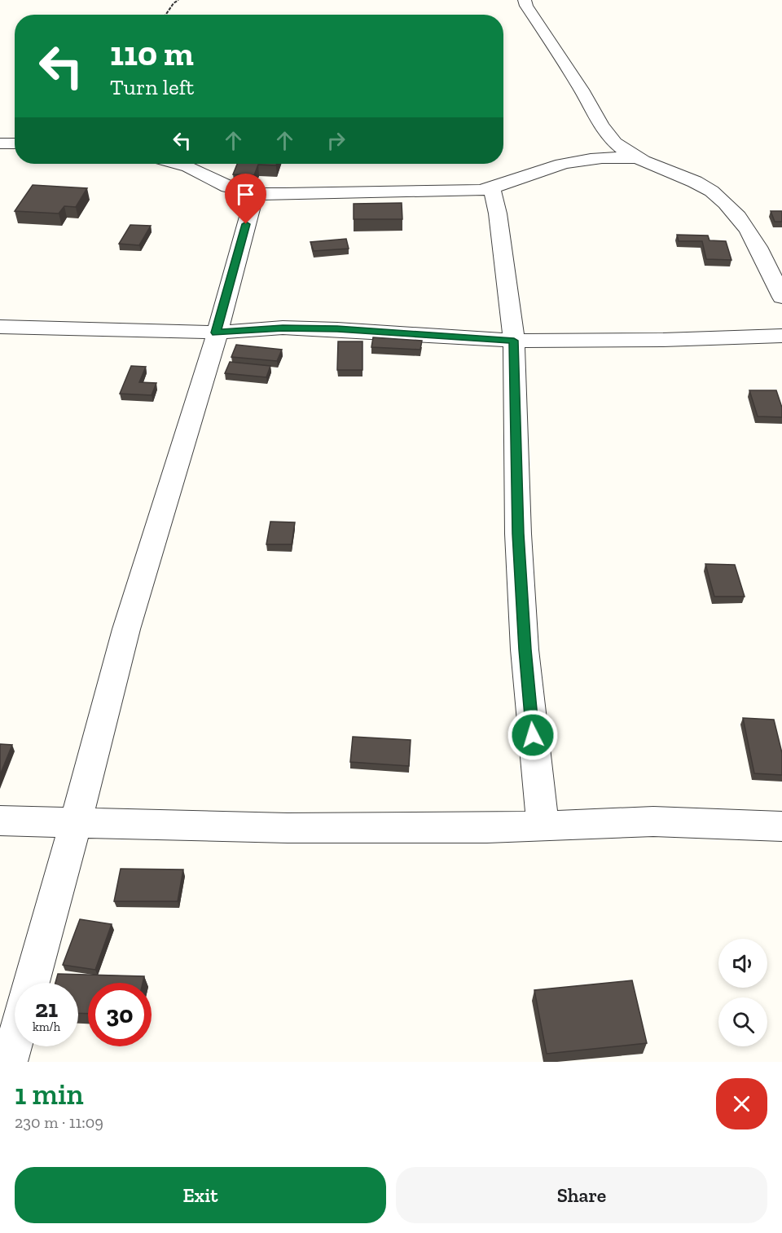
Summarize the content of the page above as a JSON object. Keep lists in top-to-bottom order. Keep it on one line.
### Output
{"page":{"turn":["110 m","Turn left"],"speed":"21 km/h","limit":"30","heading":["1 min","230 m · 11:09"],"buttons":["Exit","Share"]}}
